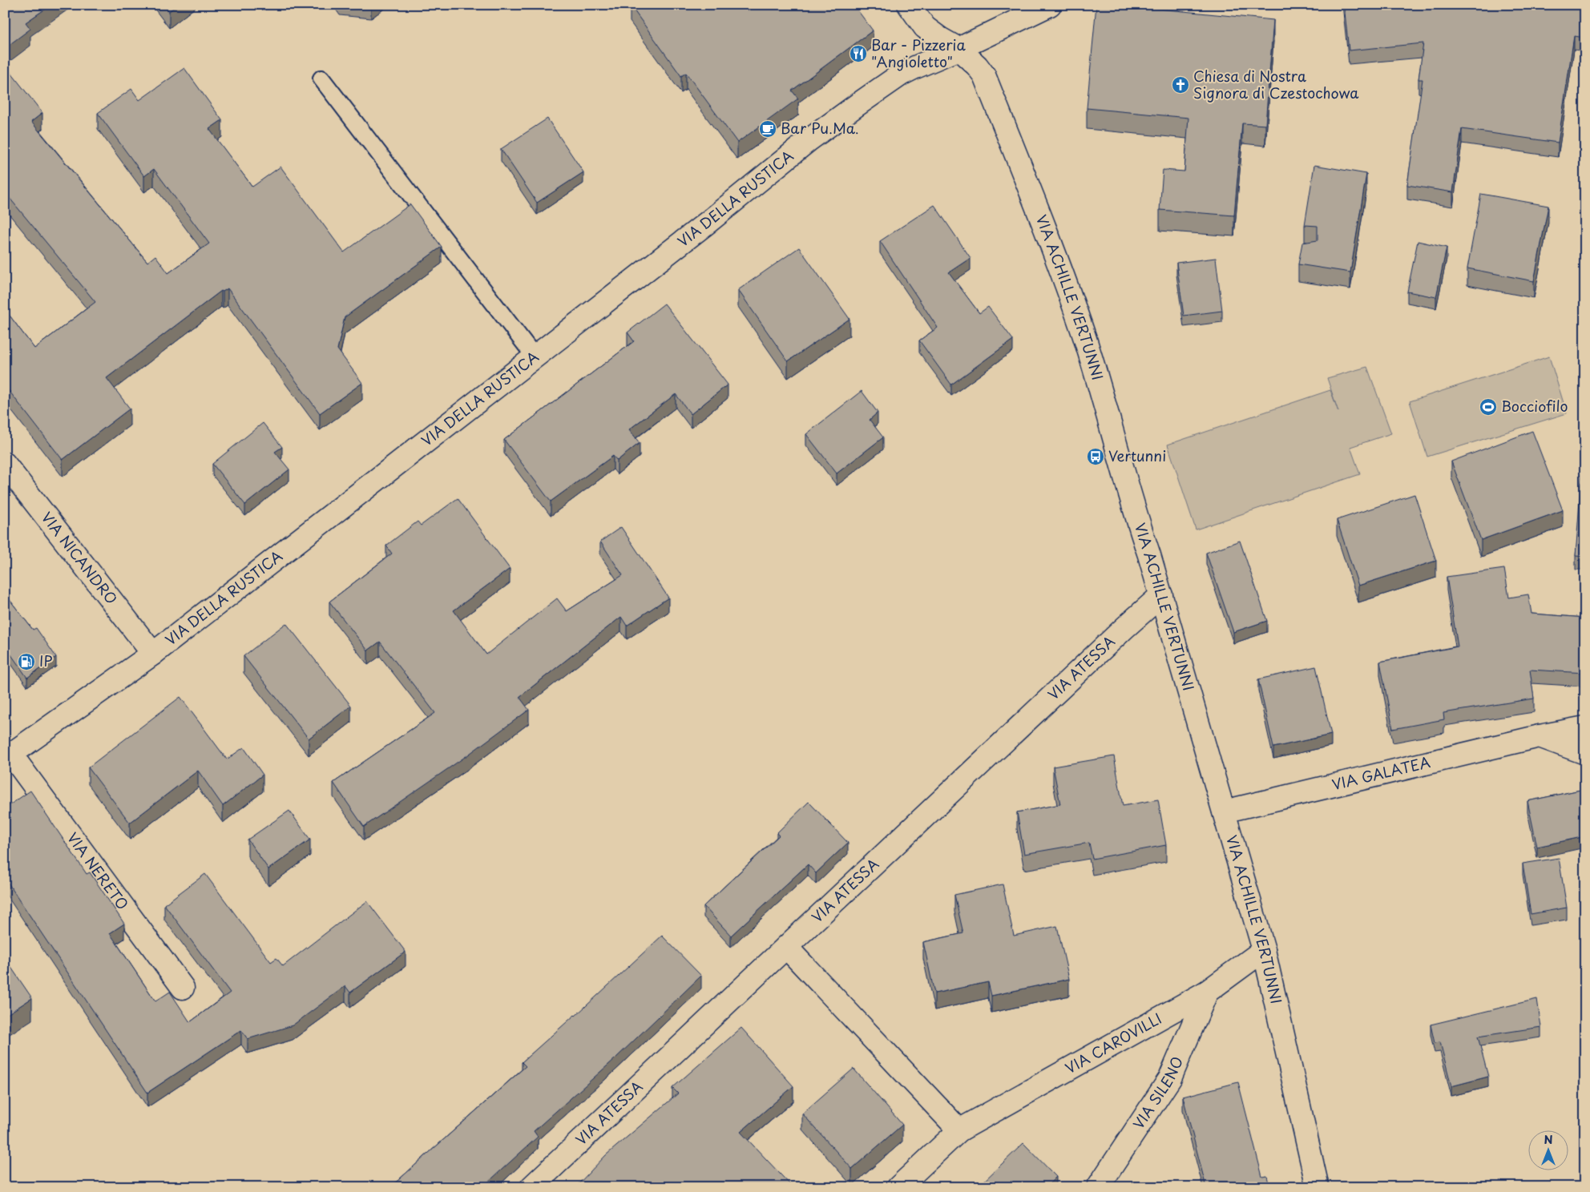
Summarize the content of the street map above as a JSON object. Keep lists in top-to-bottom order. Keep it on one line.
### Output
{"streets":{"street":["VIA DELLA RUSTICA","VIA ACHILLE VERTUNNI","VIA NICANDRO","VIA ATESSA","VIA GALATEA","VIA NERETO","VIA CAROVILLI","VIA SILENO"]},"crossings":[["VIA DELLA RUSTICA","VIA ACHILLE VERTUNNI"],["VIA DELLA RUSTICA","VIA NICANDRO"],["VIA DELLA RUSTICA","VIA NERETO"],["VIA ACHILLE VERTUNNI","VIA ATESSA"],["VIA ACHILLE VERTUNNI","VIA GALATEA"],["VIA ACHILLE VERTUNNI","VIA CAROVILLI"],["VIA CAROVILLI","VIA SILENO"]],"places":{"restaurant":["Bar - Pizzeria \"Angioletto\""],"church":["Chiesa di Nostra Signora di Czestochowa"],"cafe":["Bar Pu.Ma."],"sports":["Bocciofilo"],"bus stop":["Vertunni"],"fuel station":["IP"]},"north":"top"}
